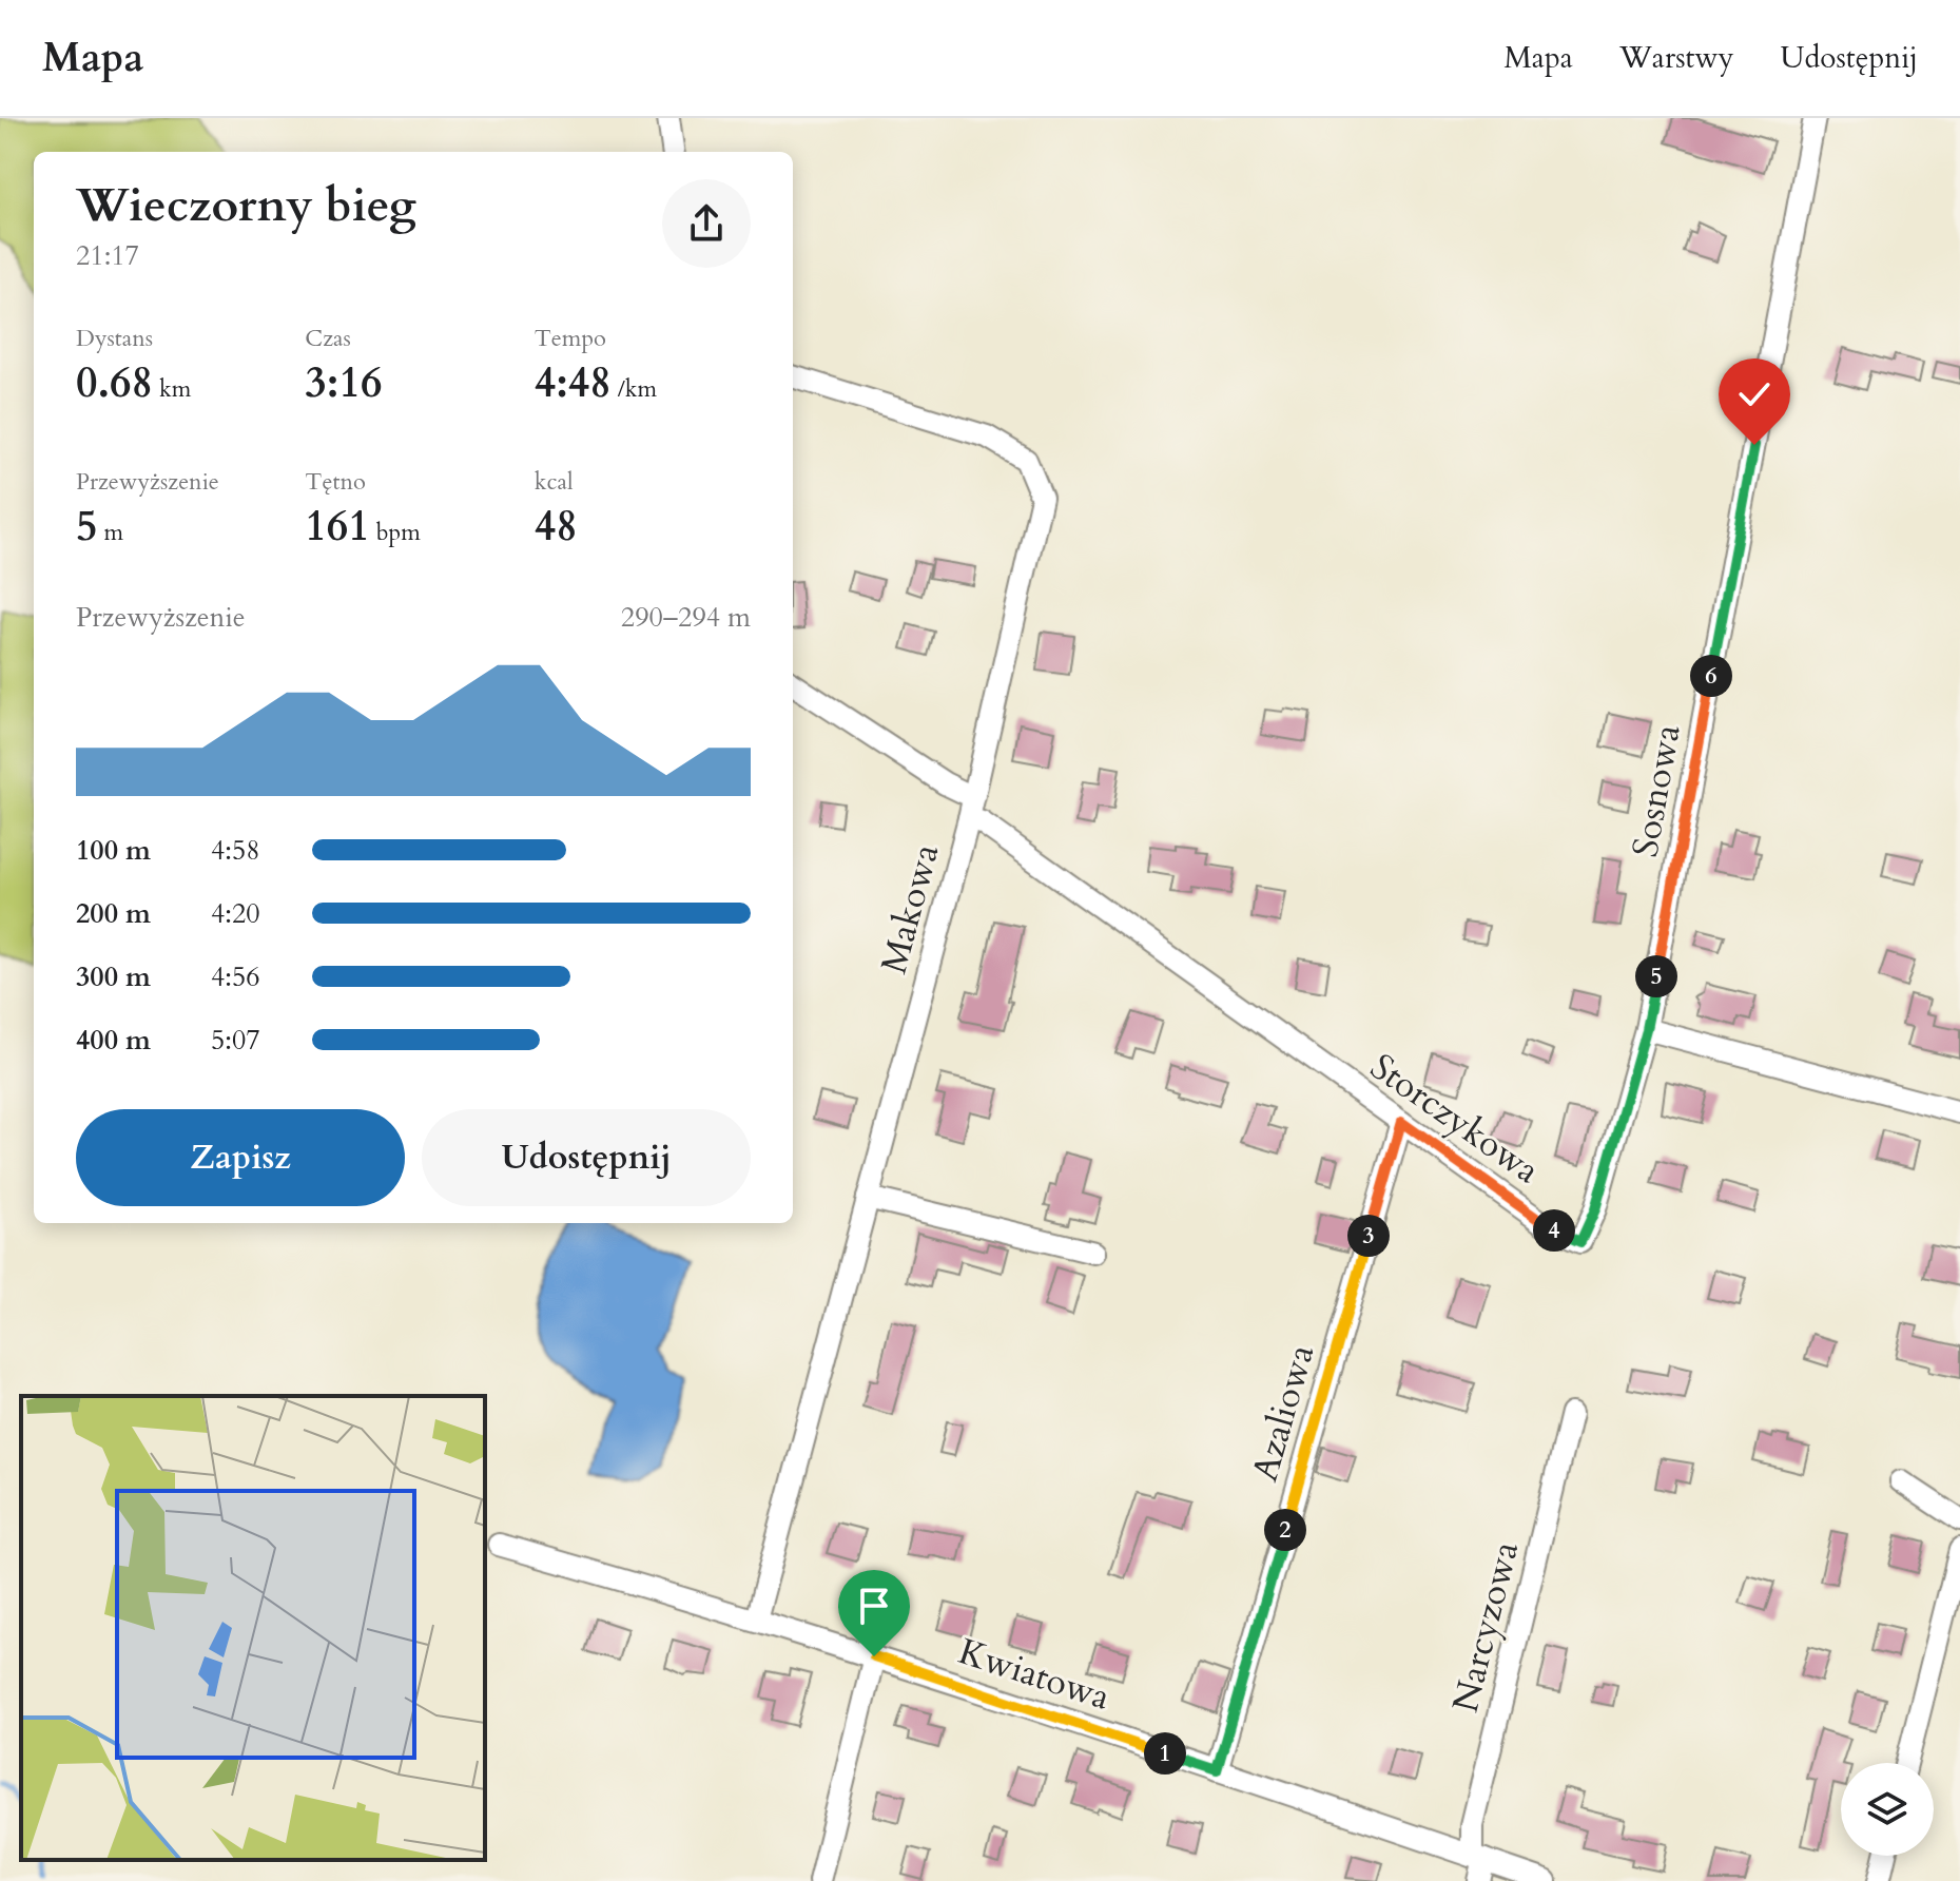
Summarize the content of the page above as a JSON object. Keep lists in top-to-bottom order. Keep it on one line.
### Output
{"streets":{"street":["Sosnowa","Makowa","Storczykowa","Azaliowa","Narcyzowa","Kwiatowa"]},"crossings":[["Sosnowa","Storczykowa"],["Makowa","Storczykowa"],["Makowa","Kwiatowa"],["Storczykowa","Azaliowa"],["Azaliowa","Kwiatowa"],["Narcyzowa","Kwiatowa"]],"page":{"header":"Mapa","nav":["Mapa","Warstwy","Udostępnij"],"heading":["Wieczorny bieg","21:17"],"stats":[["Dystans","0.68 km"],["Czas","3:16"],["Tempo","4:48 /km"],["Przewyższenie","5 m"],["Tętno","161 bpm"],["kcal","48"]],"chart":["Przewyższenie","290–294 m"],"pins":["6","5","4","3","2","1"],"list":[{"name":"100 m","note":"4:58"},{"name":"200 m","note":"4:20"},{"name":"300 m","note":"4:56"},{"name":"400 m","note":"5:07"}],"buttons":["Zapisz","Udostępnij"]}}
